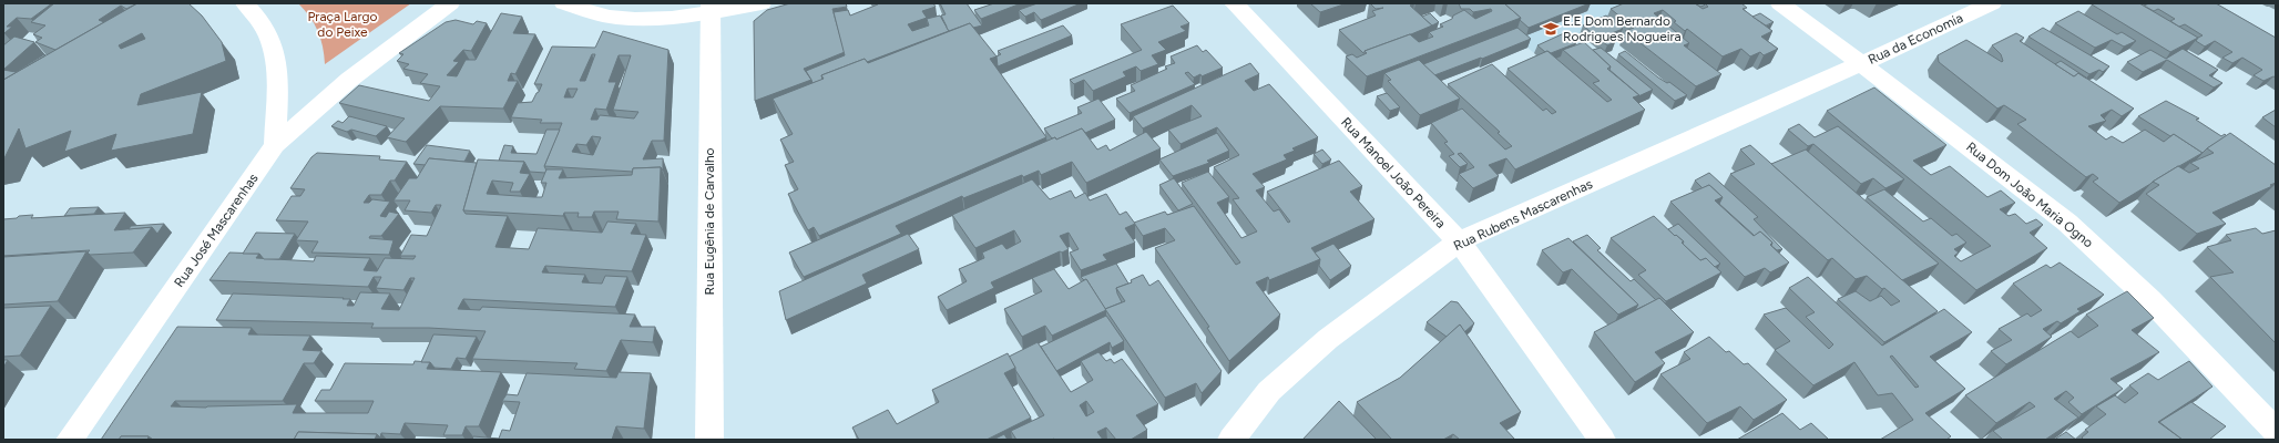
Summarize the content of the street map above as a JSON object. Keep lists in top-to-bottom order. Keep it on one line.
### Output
{"streets":{"street":["Rua da Economia","Rua Manoel João Pereira","Rua Dom João Maria Ogno","Rua Rubens Mascarenhas","Rua Eugênia de Carvalho","Rua José Mascarenhas"]},"crossings":[["Rua da Economia","Rua Dom João Maria Ogno"],["Rua da Economia","Rua Rubens Mascarenhas"],["Rua Manoel João Pereira","Rua Rubens Mascarenhas"],["Rua Dom João Maria Ogno","Rua Rubens Mascarenhas"]],"parks":["Praça Largo do Peixe"],"places":{"school or university":["E.E Dom Bernardo Rodrigues Nogueira"]}}
